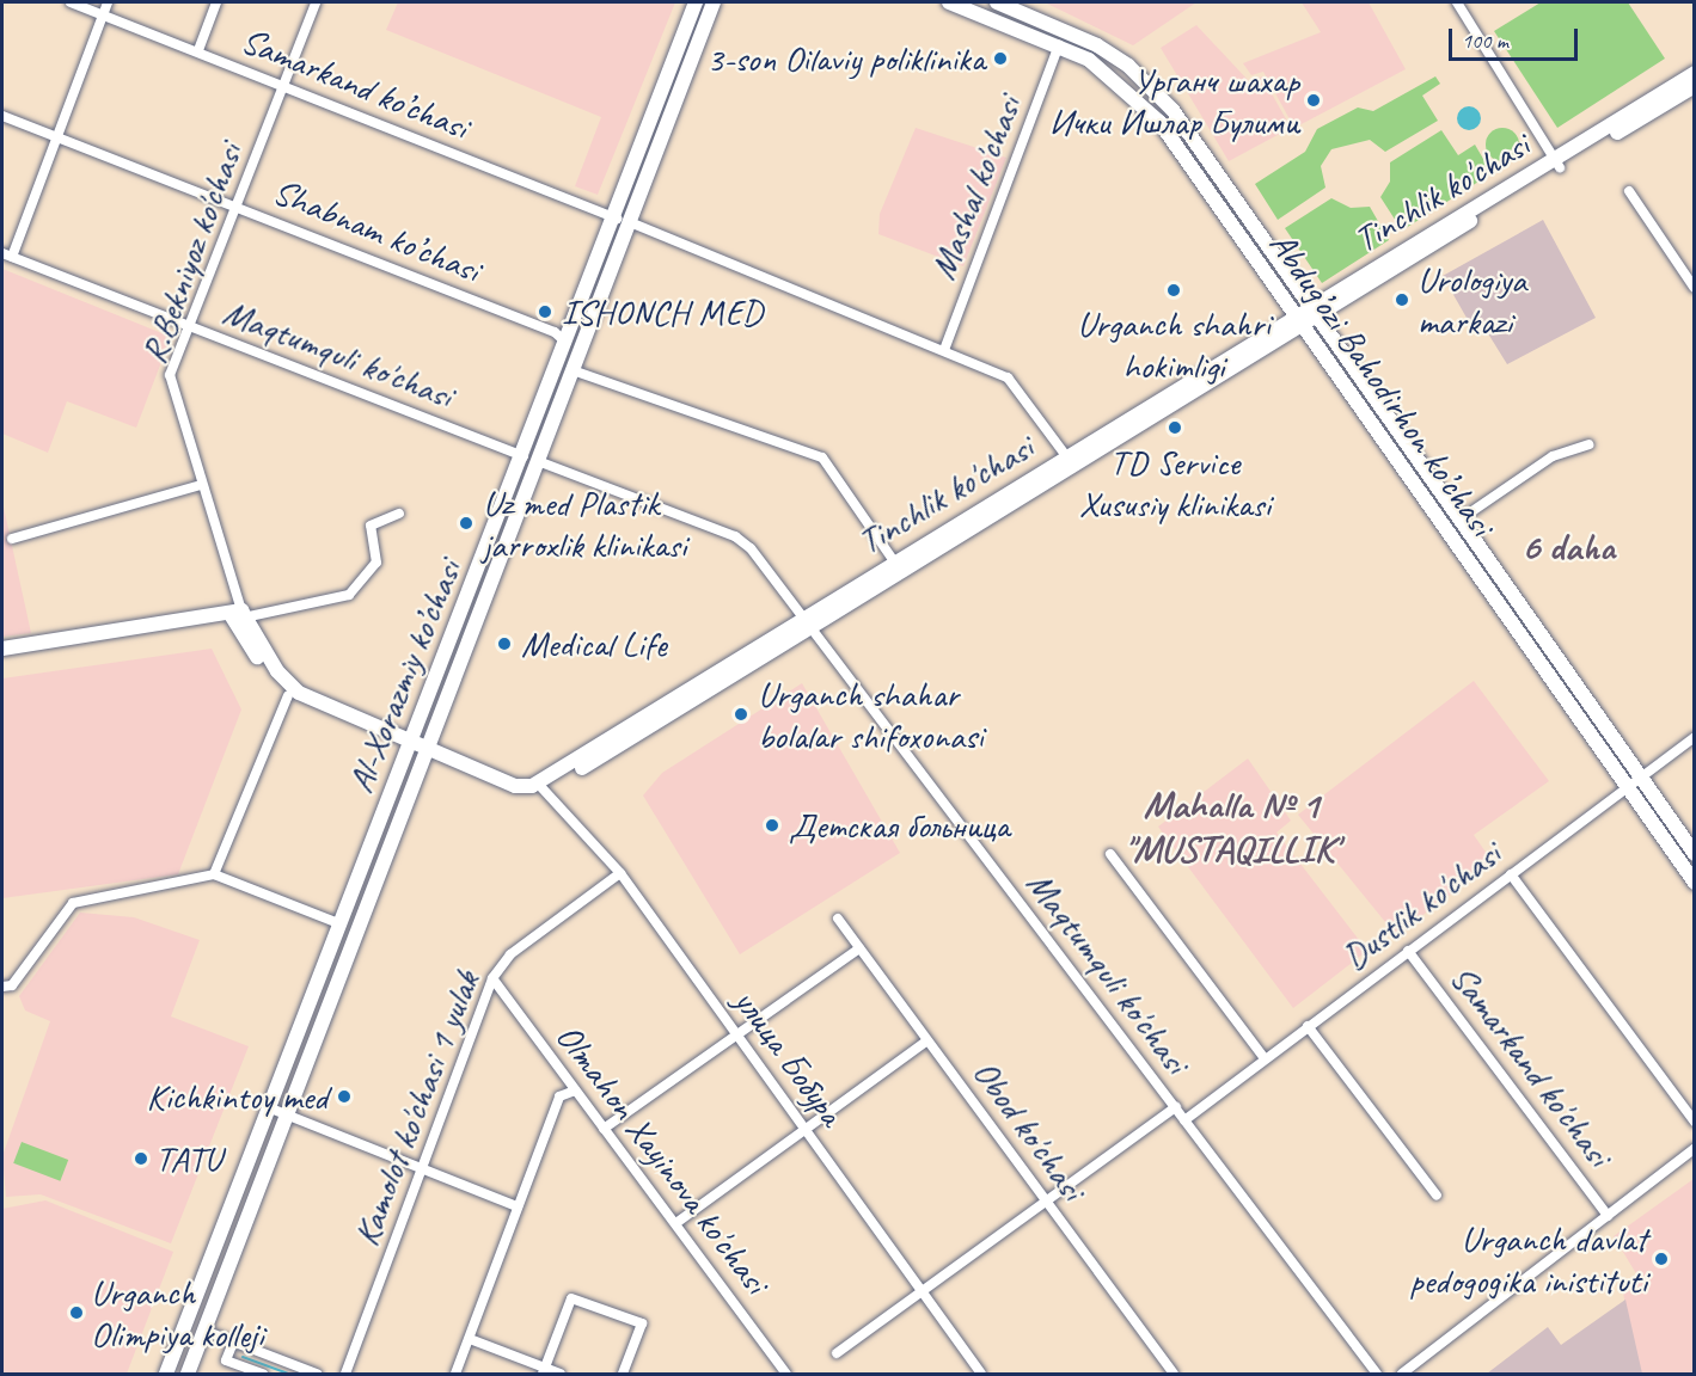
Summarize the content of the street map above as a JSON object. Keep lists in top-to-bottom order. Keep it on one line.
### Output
{"streets":{"main road":["Tinchlik ko'chasi","Abdug’ozi Bahodirhon ko’chasi","Al-Xorazmiy ko’chasi"],"street":["Samarkand ko’chasi","Mashal ko'chasi","Shabnam ko’chasi","R.Bekniyoz ko'chasi","Maqtumquli ko'chasi","Dustlik ko'chasi","улица Бобура","Samarkand ko'chasi","Kamolot ko'chasi 1 yulak","Obod ko'chasi","Olmahon Xayinova ko'chasi"]},"crossings":[["Samarkand ko’chasi","Mashal ko'chasi"],["Samarkand ko’chasi","Tinchlik ko'chasi"],["Samarkand ko’chasi","R.Bekniyoz ko'chasi"],["Samarkand ko’chasi","Al-Xorazmiy ko’chasi"],["Mashal ko'chasi","Abdug’ozi Bahodirhon ko’chasi"],["Tinchlik ko'chasi","Maqtumquli ko'chasi"],["Tinchlik ko'chasi","Abdug’ozi Bahodirhon ko’chasi"],["Tinchlik ko'chasi","улица Бобура"],["Shabnam ko’chasi","R.Bekniyoz ko'chasi"],["Shabnam ko’chasi","Al-Xorazmiy ko’chasi"],["R.Bekniyoz ko'chasi","Maqtumquli ko'chasi"],["R.Bekniyoz ko'chasi","Al-Xorazmiy ko’chasi"],["Maqtumquli ko'chasi","Al-Xorazmiy ko’chasi"],["Maqtumquli ko'chasi","Dustlik ko'chasi"],["Abdug’ozi Bahodirhon ko’chasi","Dustlik ko'chasi"],["Dustlik ko'chasi","Samarkand ko'chasi"],["улица Бобура","Kamolot ko'chasi 1 yulak"],["Kamolot ko'chasi 1 yulak","Olmahon Xayinova ko'chasi"]],"districts":["6 daha","Mahalla № 1 \"MUSTAQILLIK'"],"places":["3-son Oilaviy poliklinika","Урганч шахар Ички Ишлар Булими","Urganch shahri hokimligi","Urologiya markazi","ISHONCH MED","TD Service Xususiy klinikasi","Uz med Plastik jarroxlik klinikasi","Medical Life","Urganch shahar bolalar shifoxonasi","Детская больница","Kichkintoy med","TATU","Urganch davlat pedogogika inistituti","Urganch Olimpiya kolleji"],"scale_bar":"100 m"}
